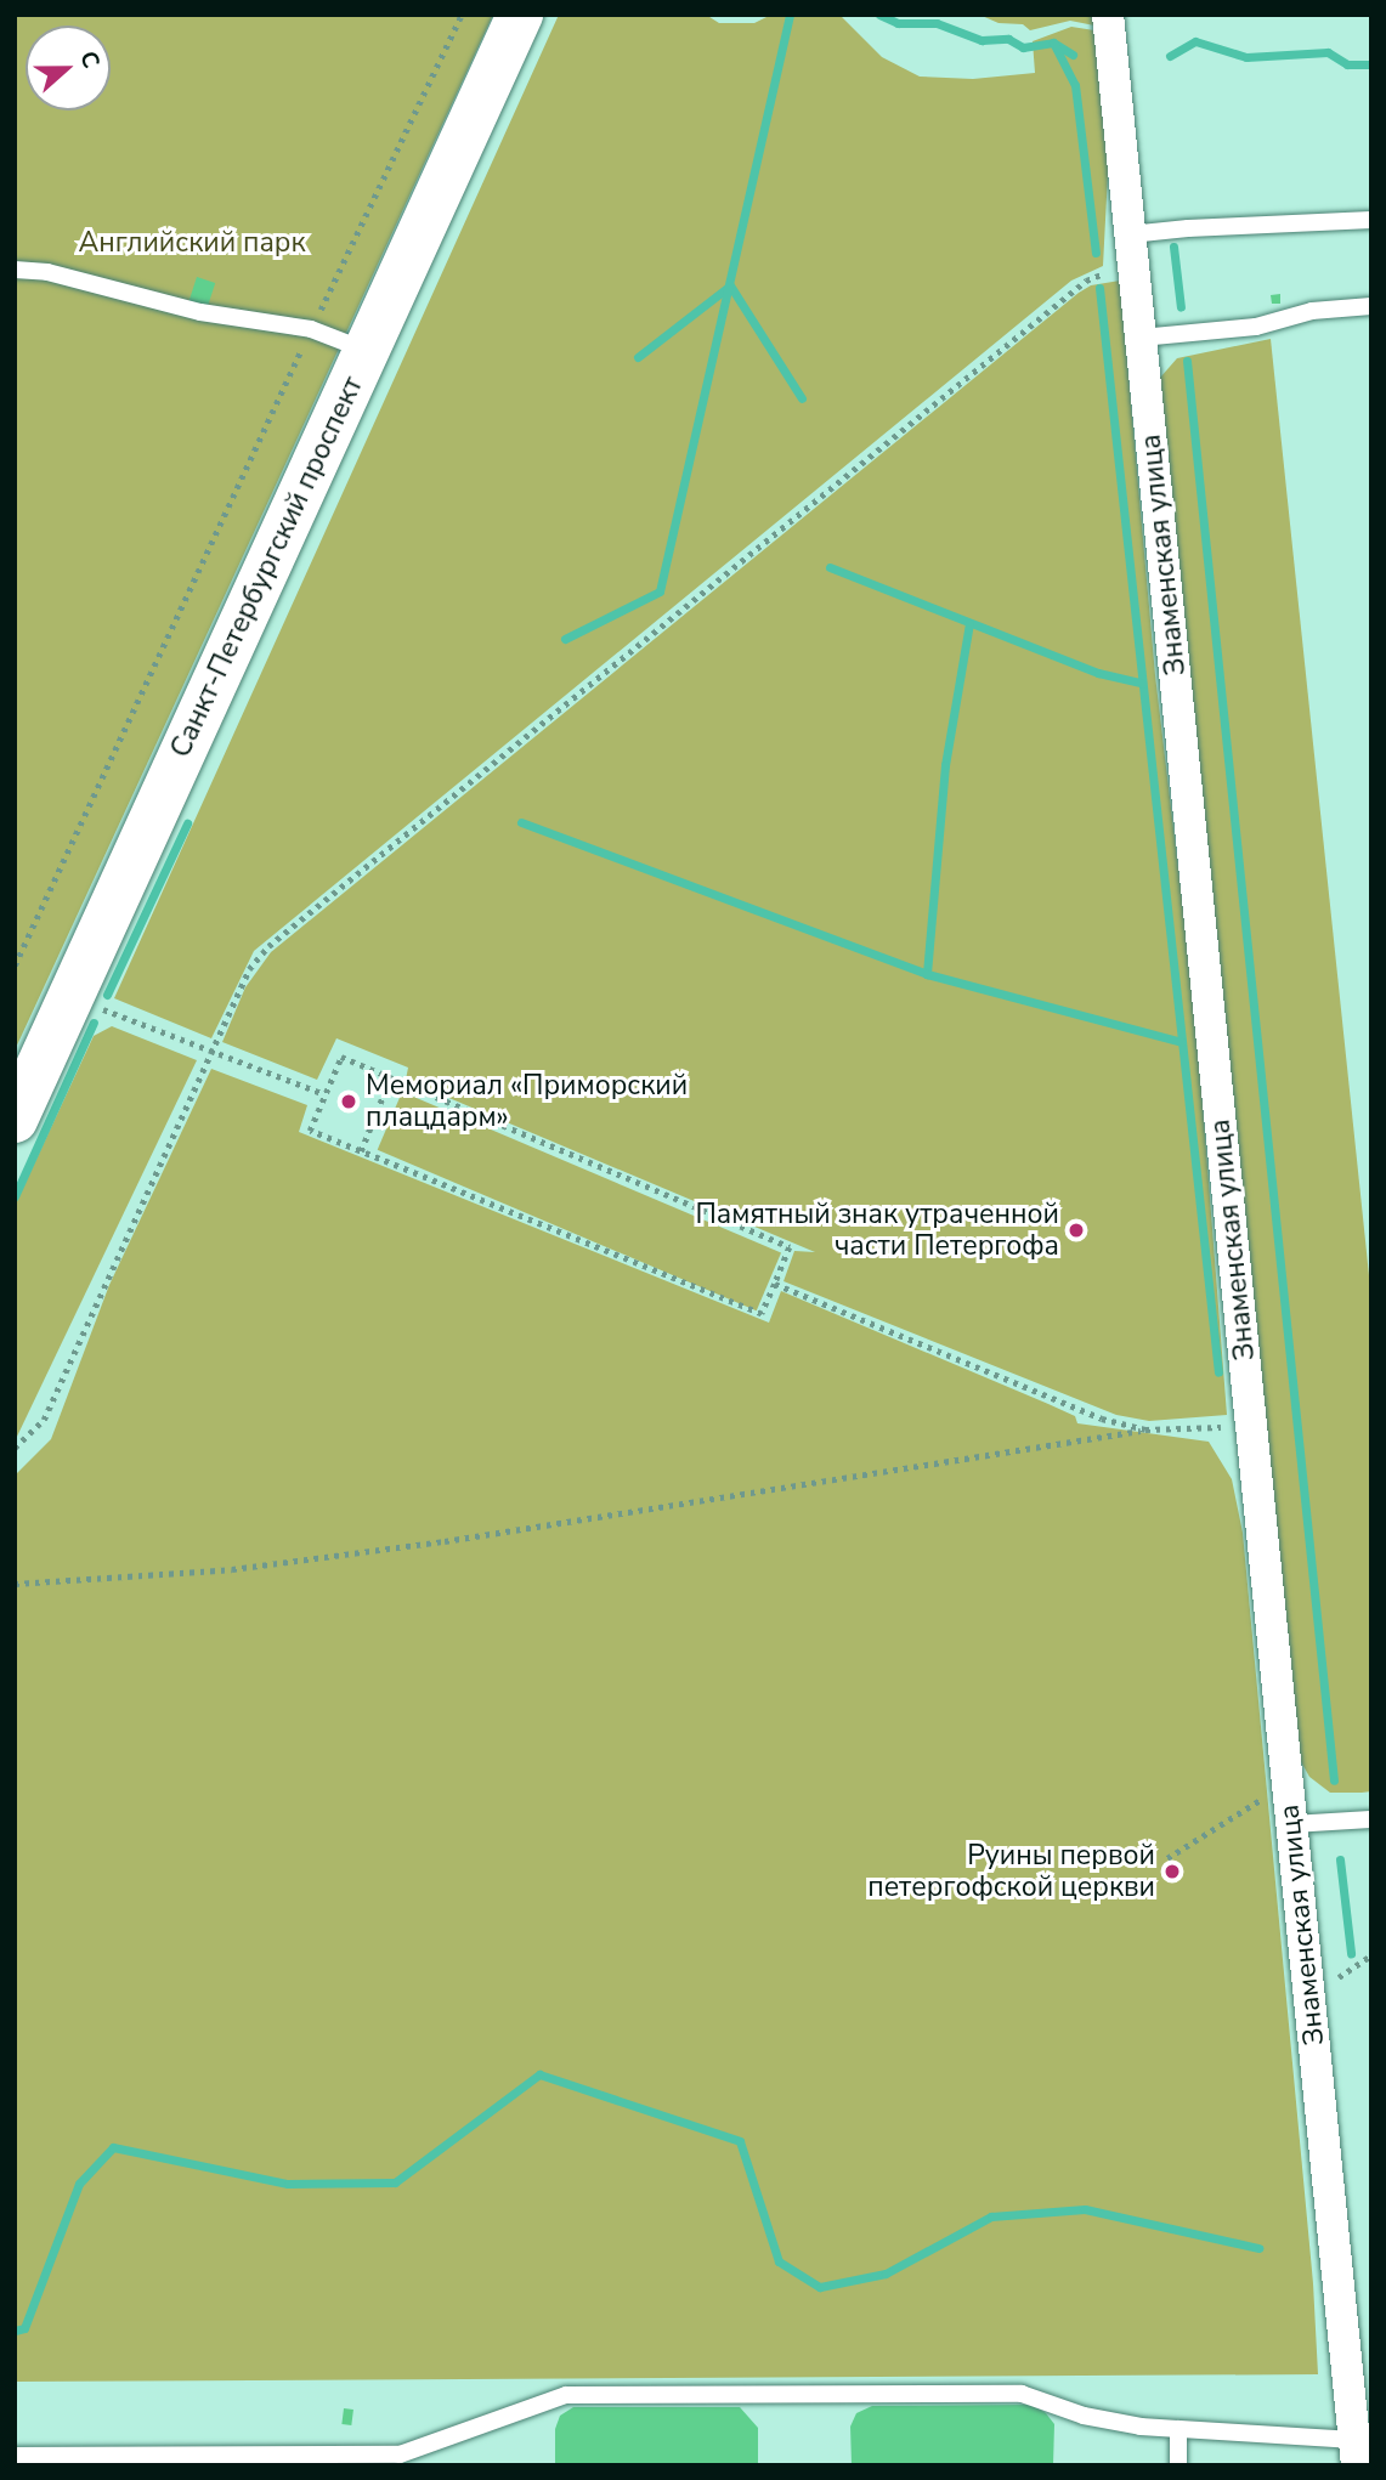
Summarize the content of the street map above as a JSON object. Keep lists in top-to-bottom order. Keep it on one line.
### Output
{"streets":{"main road":["Санкт-Петербургский проспект"],"street":["Знаменская улица"]},"parks":["Английский парк"],"places":["Мемориал «Приморский плацдарм»","Памятный знак утраченной части Петергофа","Руины первой петергофской церкви"],"north":"right"}
